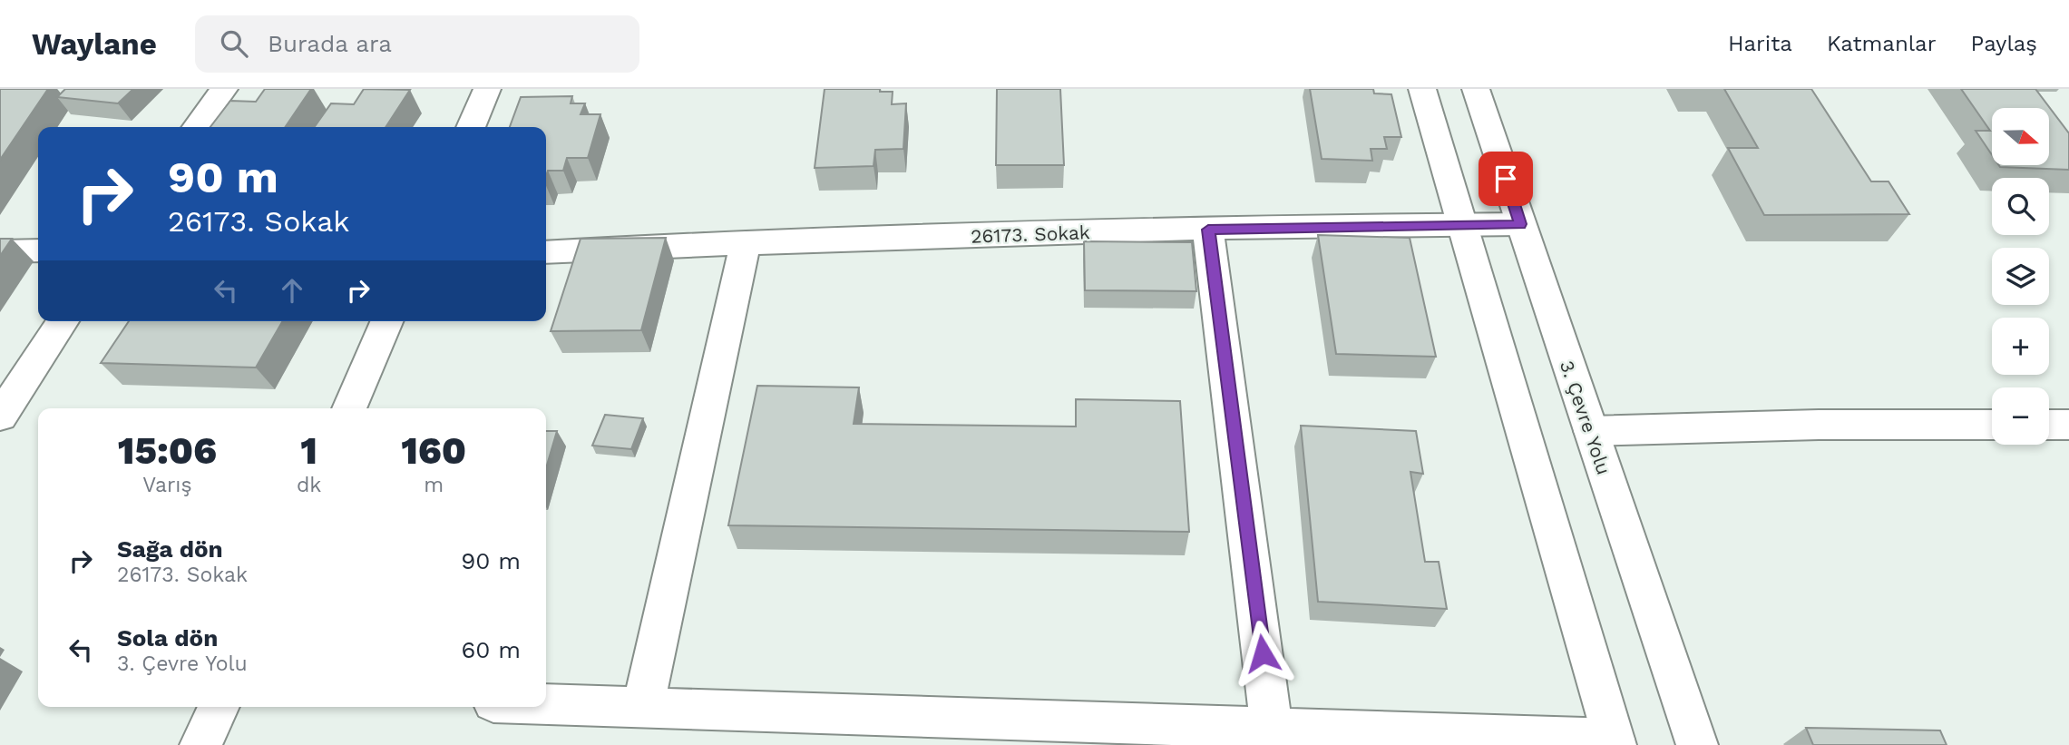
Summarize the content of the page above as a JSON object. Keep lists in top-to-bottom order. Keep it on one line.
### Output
{"streets":{"street":["26173. Sokak","3. Çevre Yolu"]},"crossings":[["26173. Sokak","3. Çevre Yolu"]],"north":"right","page":{"header":"Waylane","search":"Burada ara","nav":["Harita","Katmanlar","Paylaş"],"map_buttons":["+","−"],"turn":["90 m","26173. Sokak"],"eta":["15:06","Varış","1","dk","160","m"],"list":[{"name":"Sağa dön","note":"26173. Sokak","value":"90 m"},{"name":"Sola dön","note":"3. Çevre Yolu","value":"60 m"}]}}
